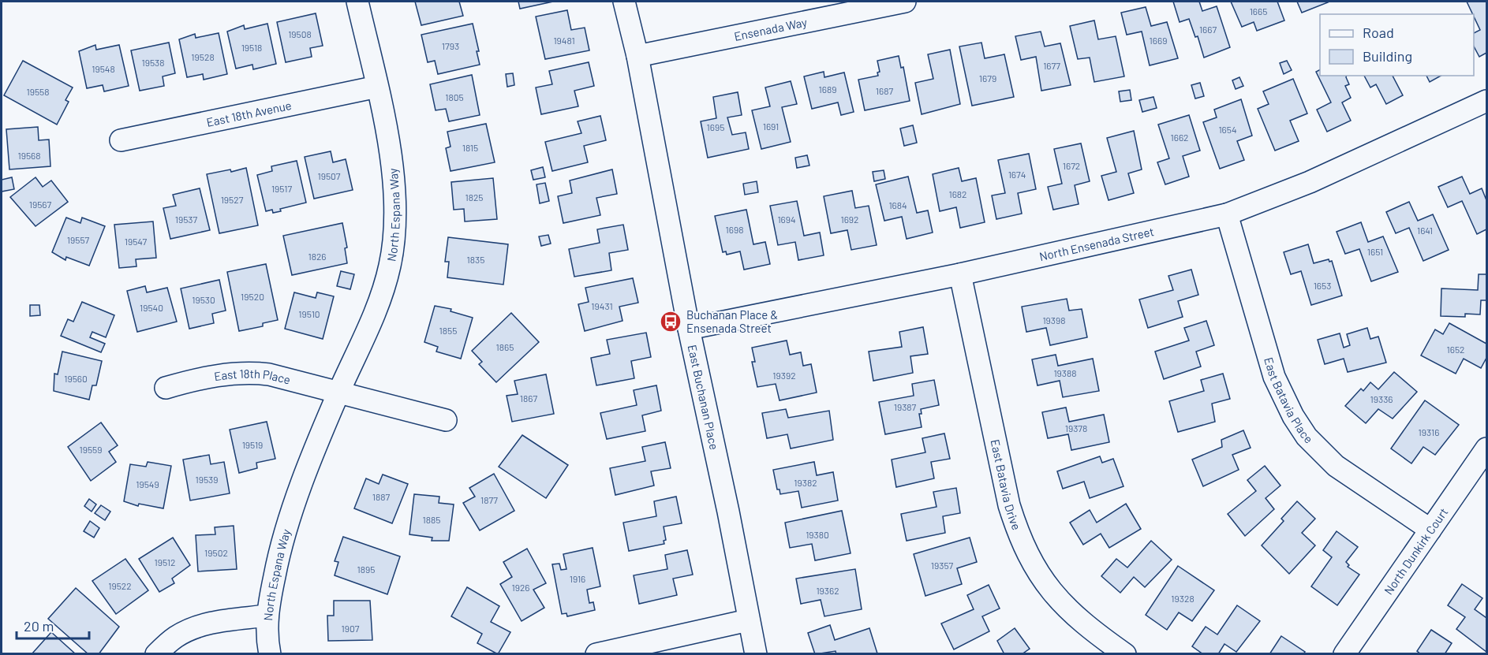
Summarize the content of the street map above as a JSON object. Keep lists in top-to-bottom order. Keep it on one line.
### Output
{"streets":{"street":["Ensenada Way","East 18th Avenue","North Espana Way","North Ensenada Street","East 18th Place","East Buchanan Place","East Batavia Place","East Batavia Drive","North Dunkirk Court"]},"crossings":[["Ensenada Way","East Buchanan Place"],["East 18th Avenue","North Espana Way"],["North Espana Way","East 18th Place"],["North Ensenada Street","East Buchanan Place"],["North Ensenada Street","East Batavia Place"],["North Ensenada Street","East Batavia Drive"],["East Batavia Place","North Dunkirk Court"]],"places":{"bus stop":["Buchanan Place & Ensenada Street"]},"house_numbers":["1665","1667","19508","19481","1669","1793","19518","19528","19538","1677","19548","1679","1689","1687","19558","1805","1691","1695","1654","1662","1815","19568","1672","1674","19507","19517","1682","1825","19527","19567","1684","19537","1694","1692","1698","1641","19557","19547","1651","1826","1835","1653","19520","19530","19431","19540","19510","19398","1855","1865","1652","19388","19392","19560","1867","19336","19387","19378","19316","19519","19559","19539","19382","19549","1887","1877","1885","19380","19502","19512","19357","1895","1916","19522","1926","19362","19328","1907"],"legend":["Road","Building"],"scale_bar":"20 m"}
